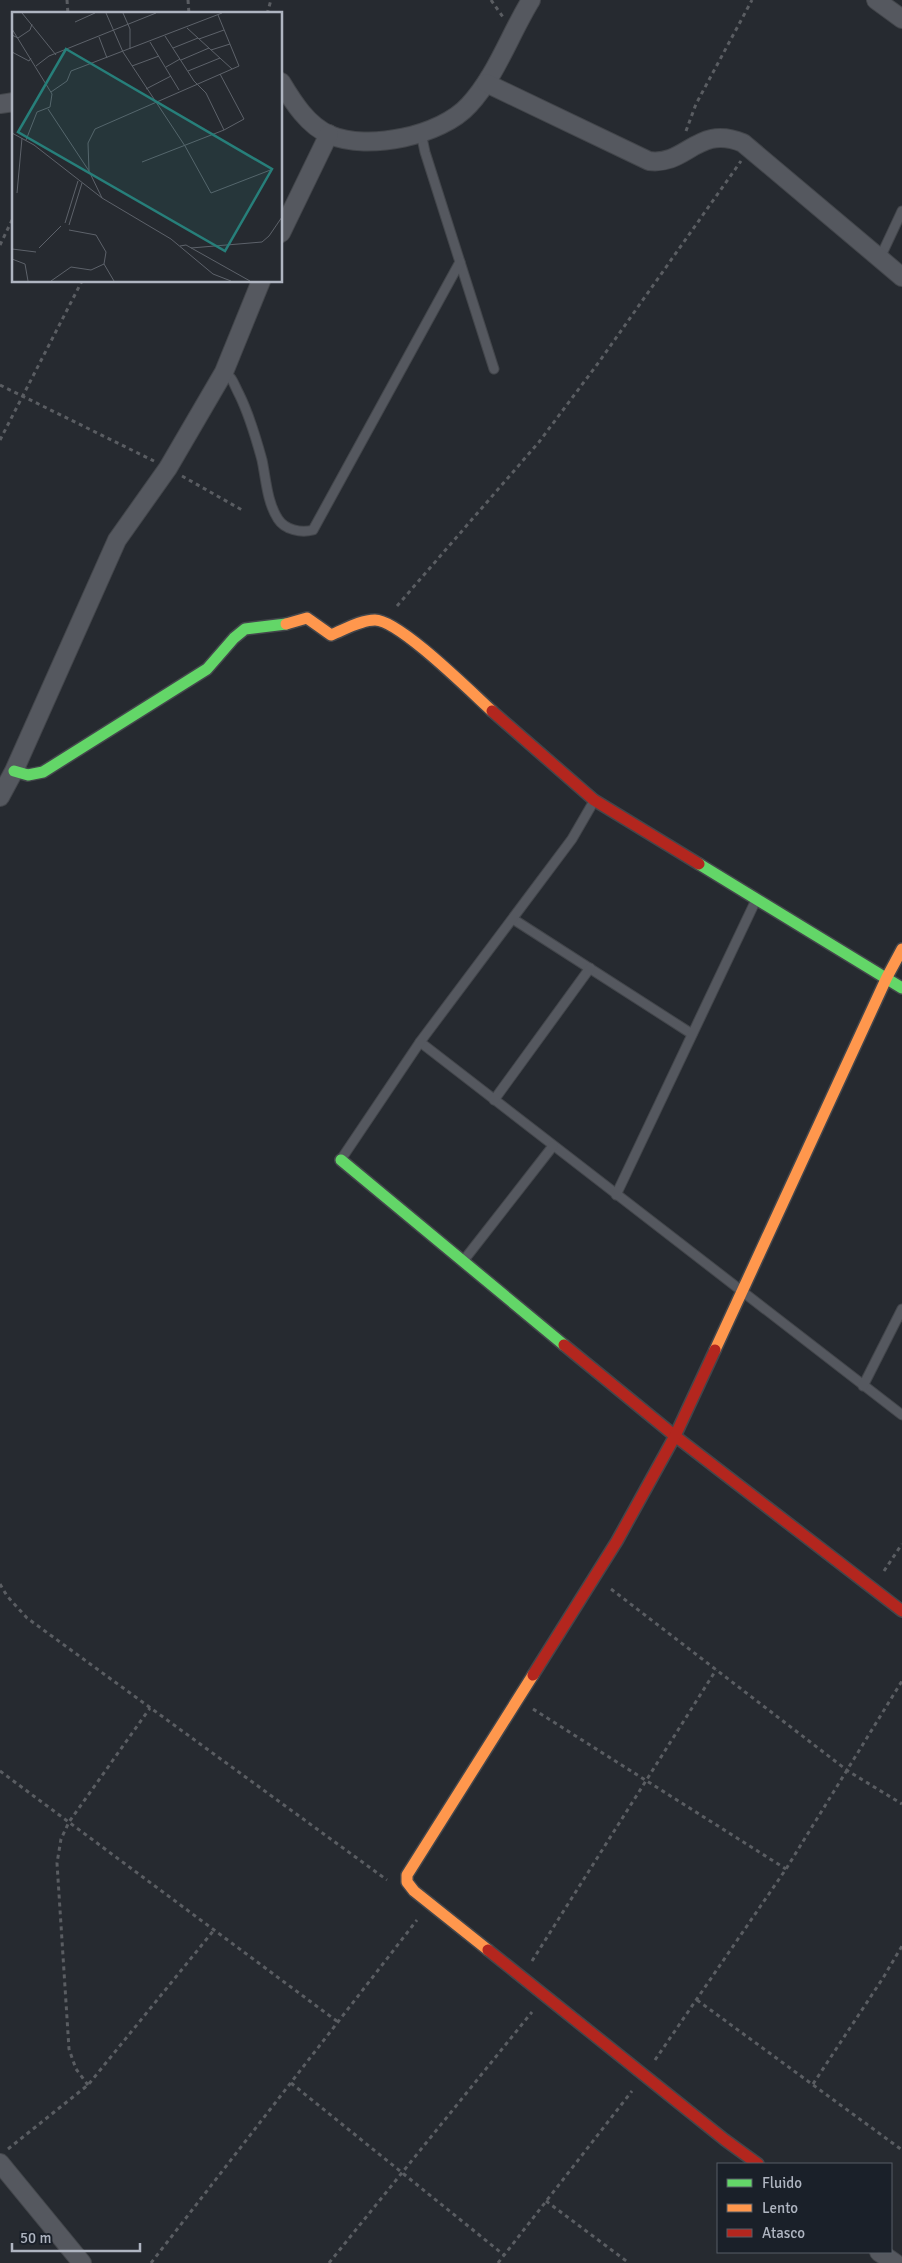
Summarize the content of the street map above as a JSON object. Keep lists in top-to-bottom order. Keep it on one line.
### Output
{"legend":["Fluido","Lento","Atasco"],"scale_bar":"50 m"}
